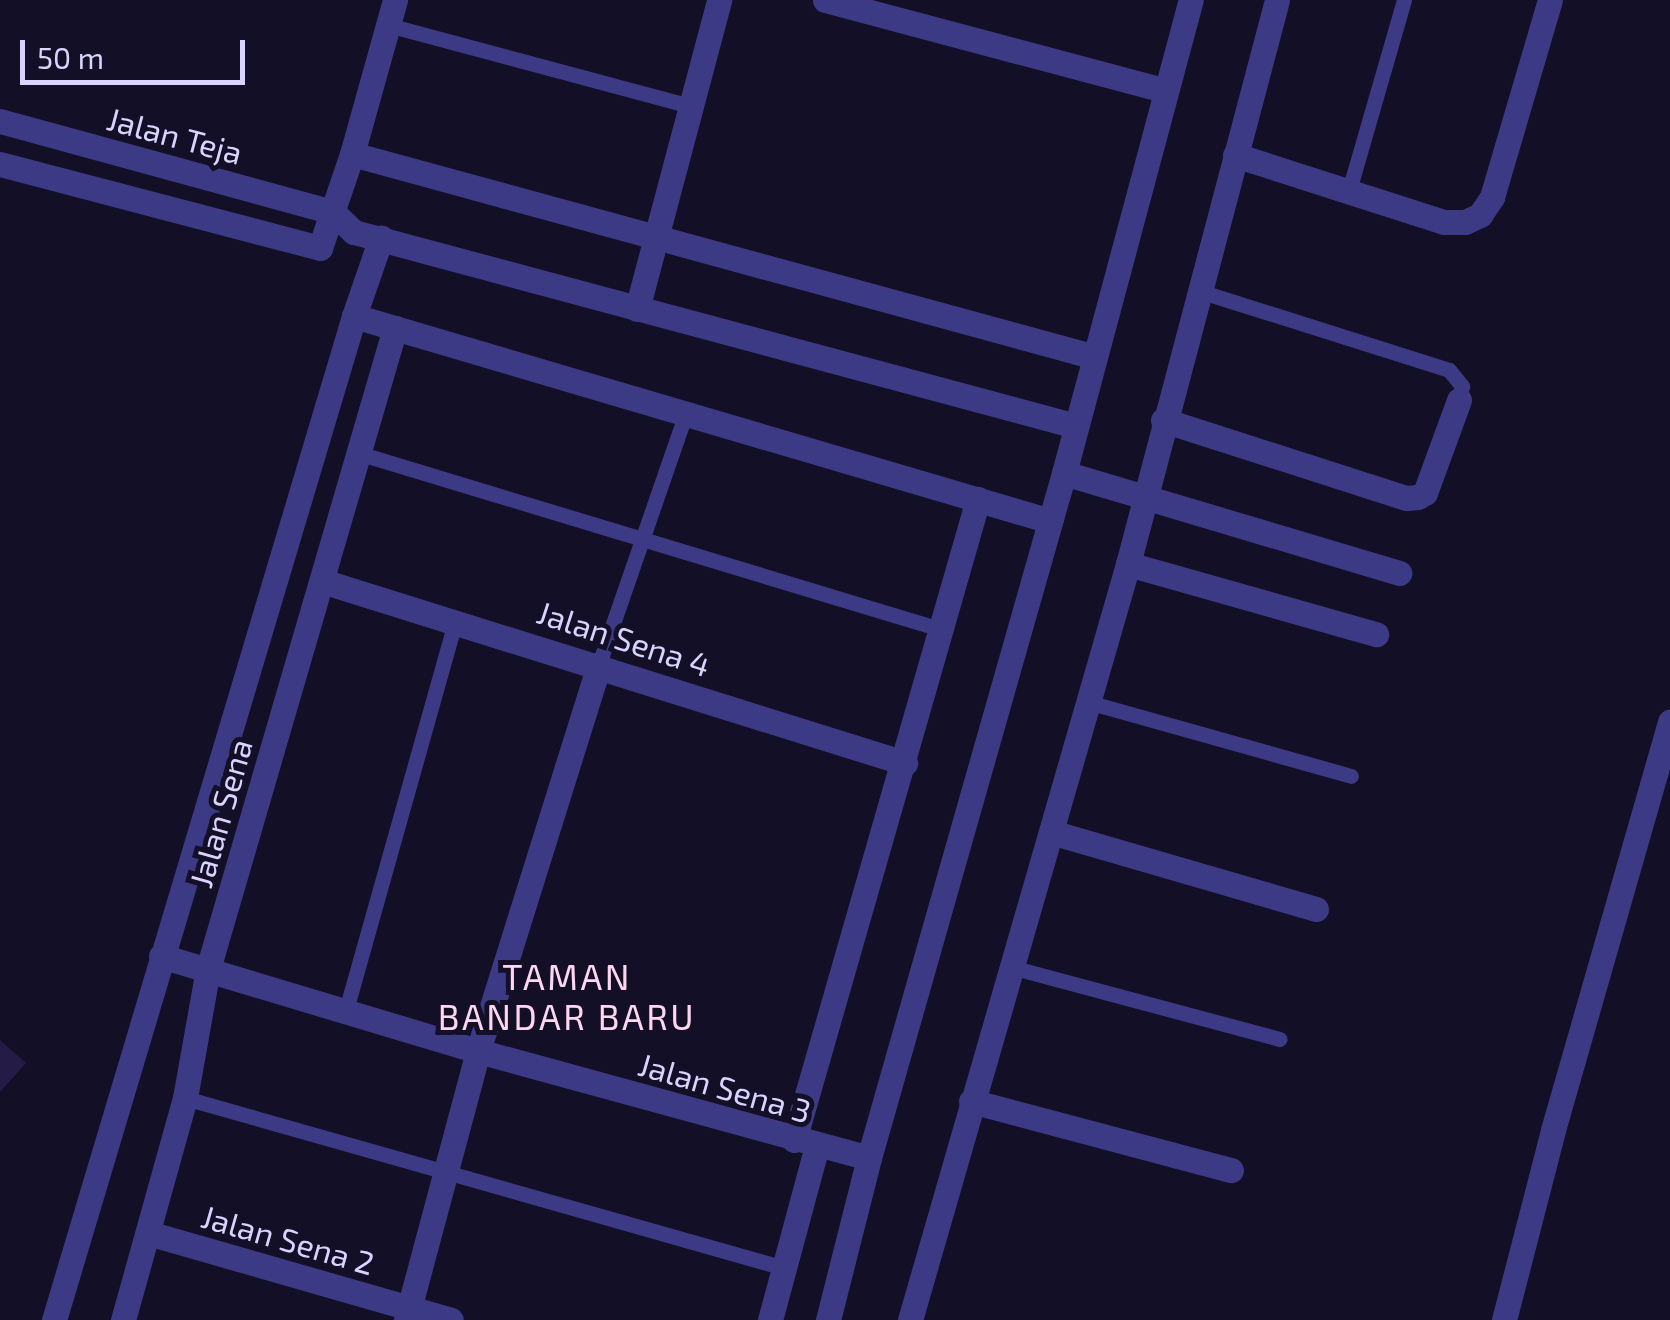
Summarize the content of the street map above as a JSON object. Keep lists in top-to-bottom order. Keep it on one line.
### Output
{"streets":{"street":["Jalan Teja","Jalan Sena 4","Jalan Sena","Jalan Sena 3","Jalan Sena 2"]},"crossings":[["Jalan Sena 4","Jalan Sena"],["Jalan Sena 4","Jalan Sena 2"],["Jalan Sena","Jalan Sena 3"],["Jalan Sena","Jalan Sena 2"],["Jalan Sena 3","Jalan Sena 2"]],"districts":["TAMAN BANDAR BARU"],"scale_bar":"50 m"}
